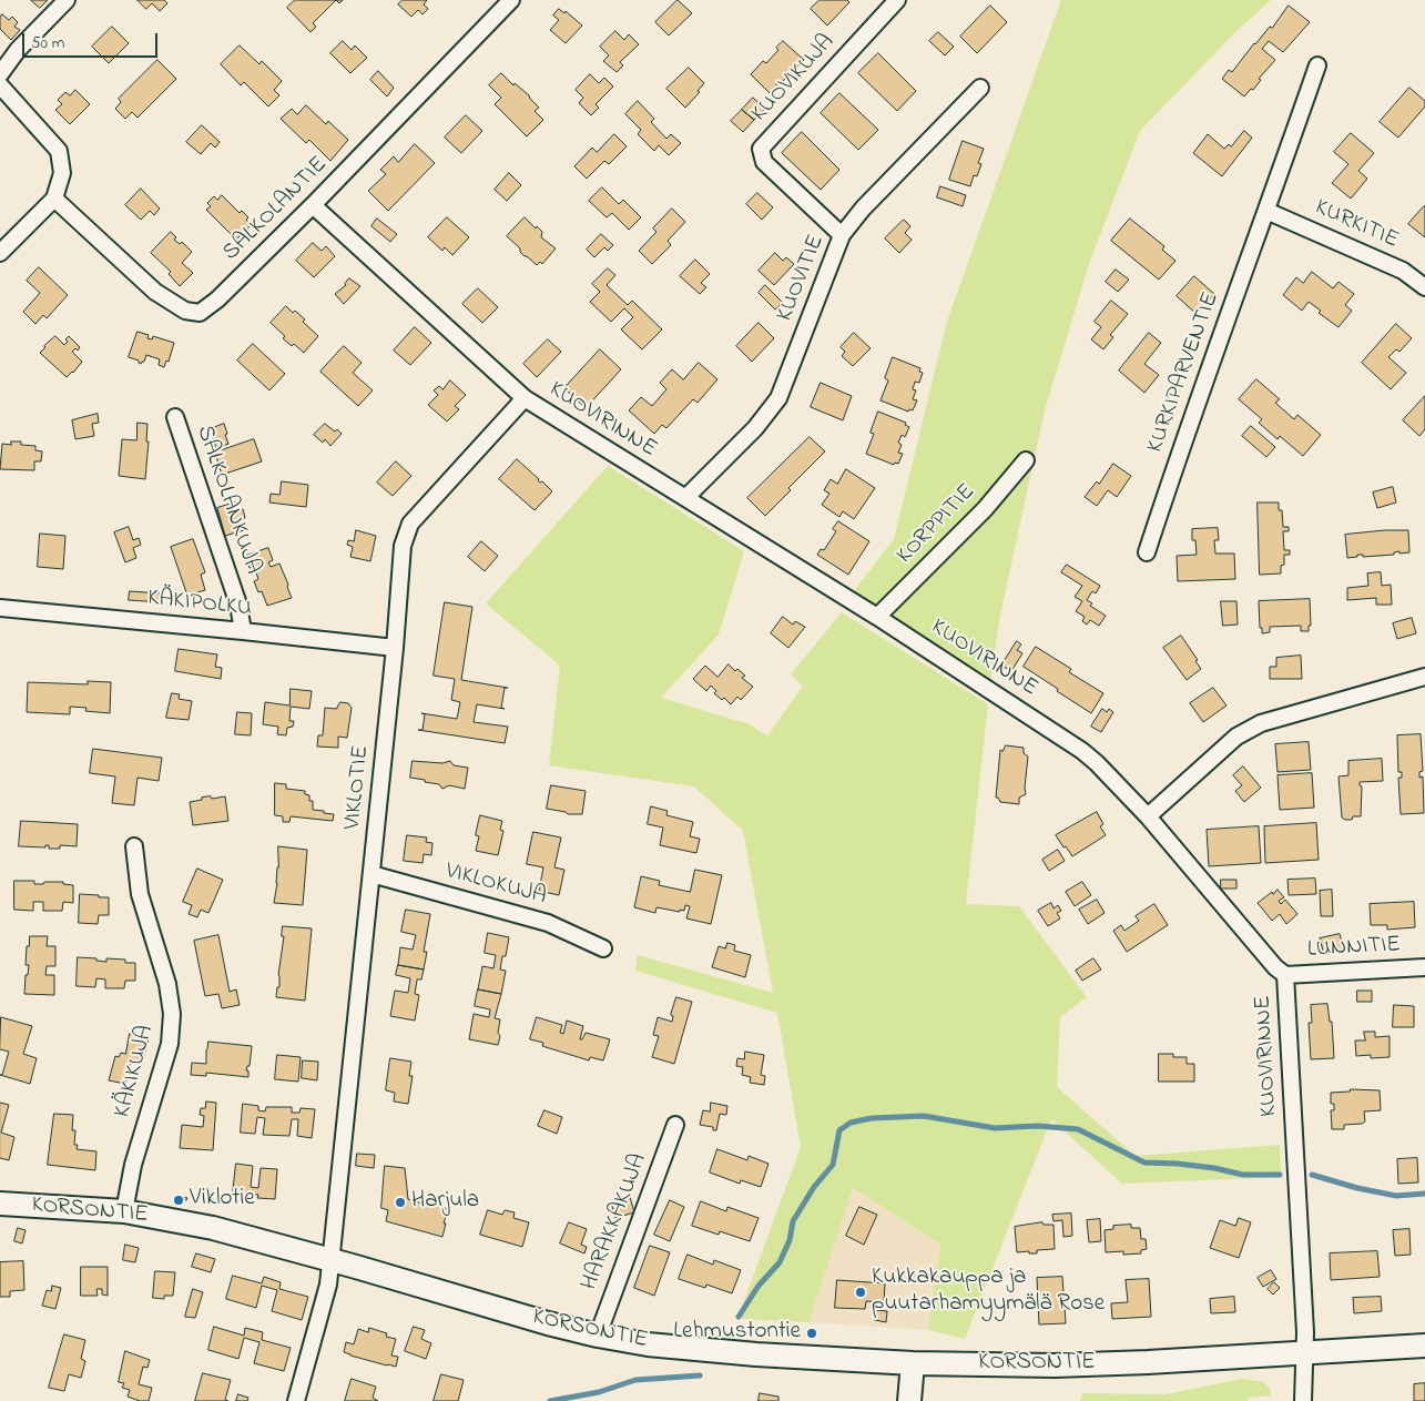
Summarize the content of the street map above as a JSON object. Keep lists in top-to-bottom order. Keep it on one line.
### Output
{"streets":{"main road":["KORSONTIE"],"street":["KUOVIKUJA","SALKOLANTIE","KURKITIE","KUOVITIE","KURKIPARVENTIE","KUOVIRINNE","SALKOLANKUJA","KORPPITIE","KÄKIPOLKU","VIKLOTIE","VIKLOKUJA","LUNNITIE","KÄKIKUJA","HARAKKAKUJA"]},"crossings":[["KUOVIKUJA","KUOVITIE"],["SALKOLANTIE","KUOVIRINNE"],["KURKITIE","KURKIPARVENTIE"],["KUOVITIE","KUOVIRINNE"],["KUOVIRINNE","KORPPITIE"],["KUOVIRINNE","VIKLOTIE"],["KUOVIRINNE","LUNNITIE"],["KUOVIRINNE","KORSONTIE"],["SALKOLANKUJA","KÄKIPOLKU"],["KÄKIPOLKU","VIKLOTIE"],["VIKLOTIE","VIKLOKUJA"],["VIKLOTIE","KORSONTIE"],["KÄKIKUJA","KORSONTIE"],["KORSONTIE","HARAKKAKUJA"]],"places":["Viklotie","Harjula","Kukkakauppa ja puutarhamyymälä Rose","Lehmustontie"],"scale_bar":"50 m"}
